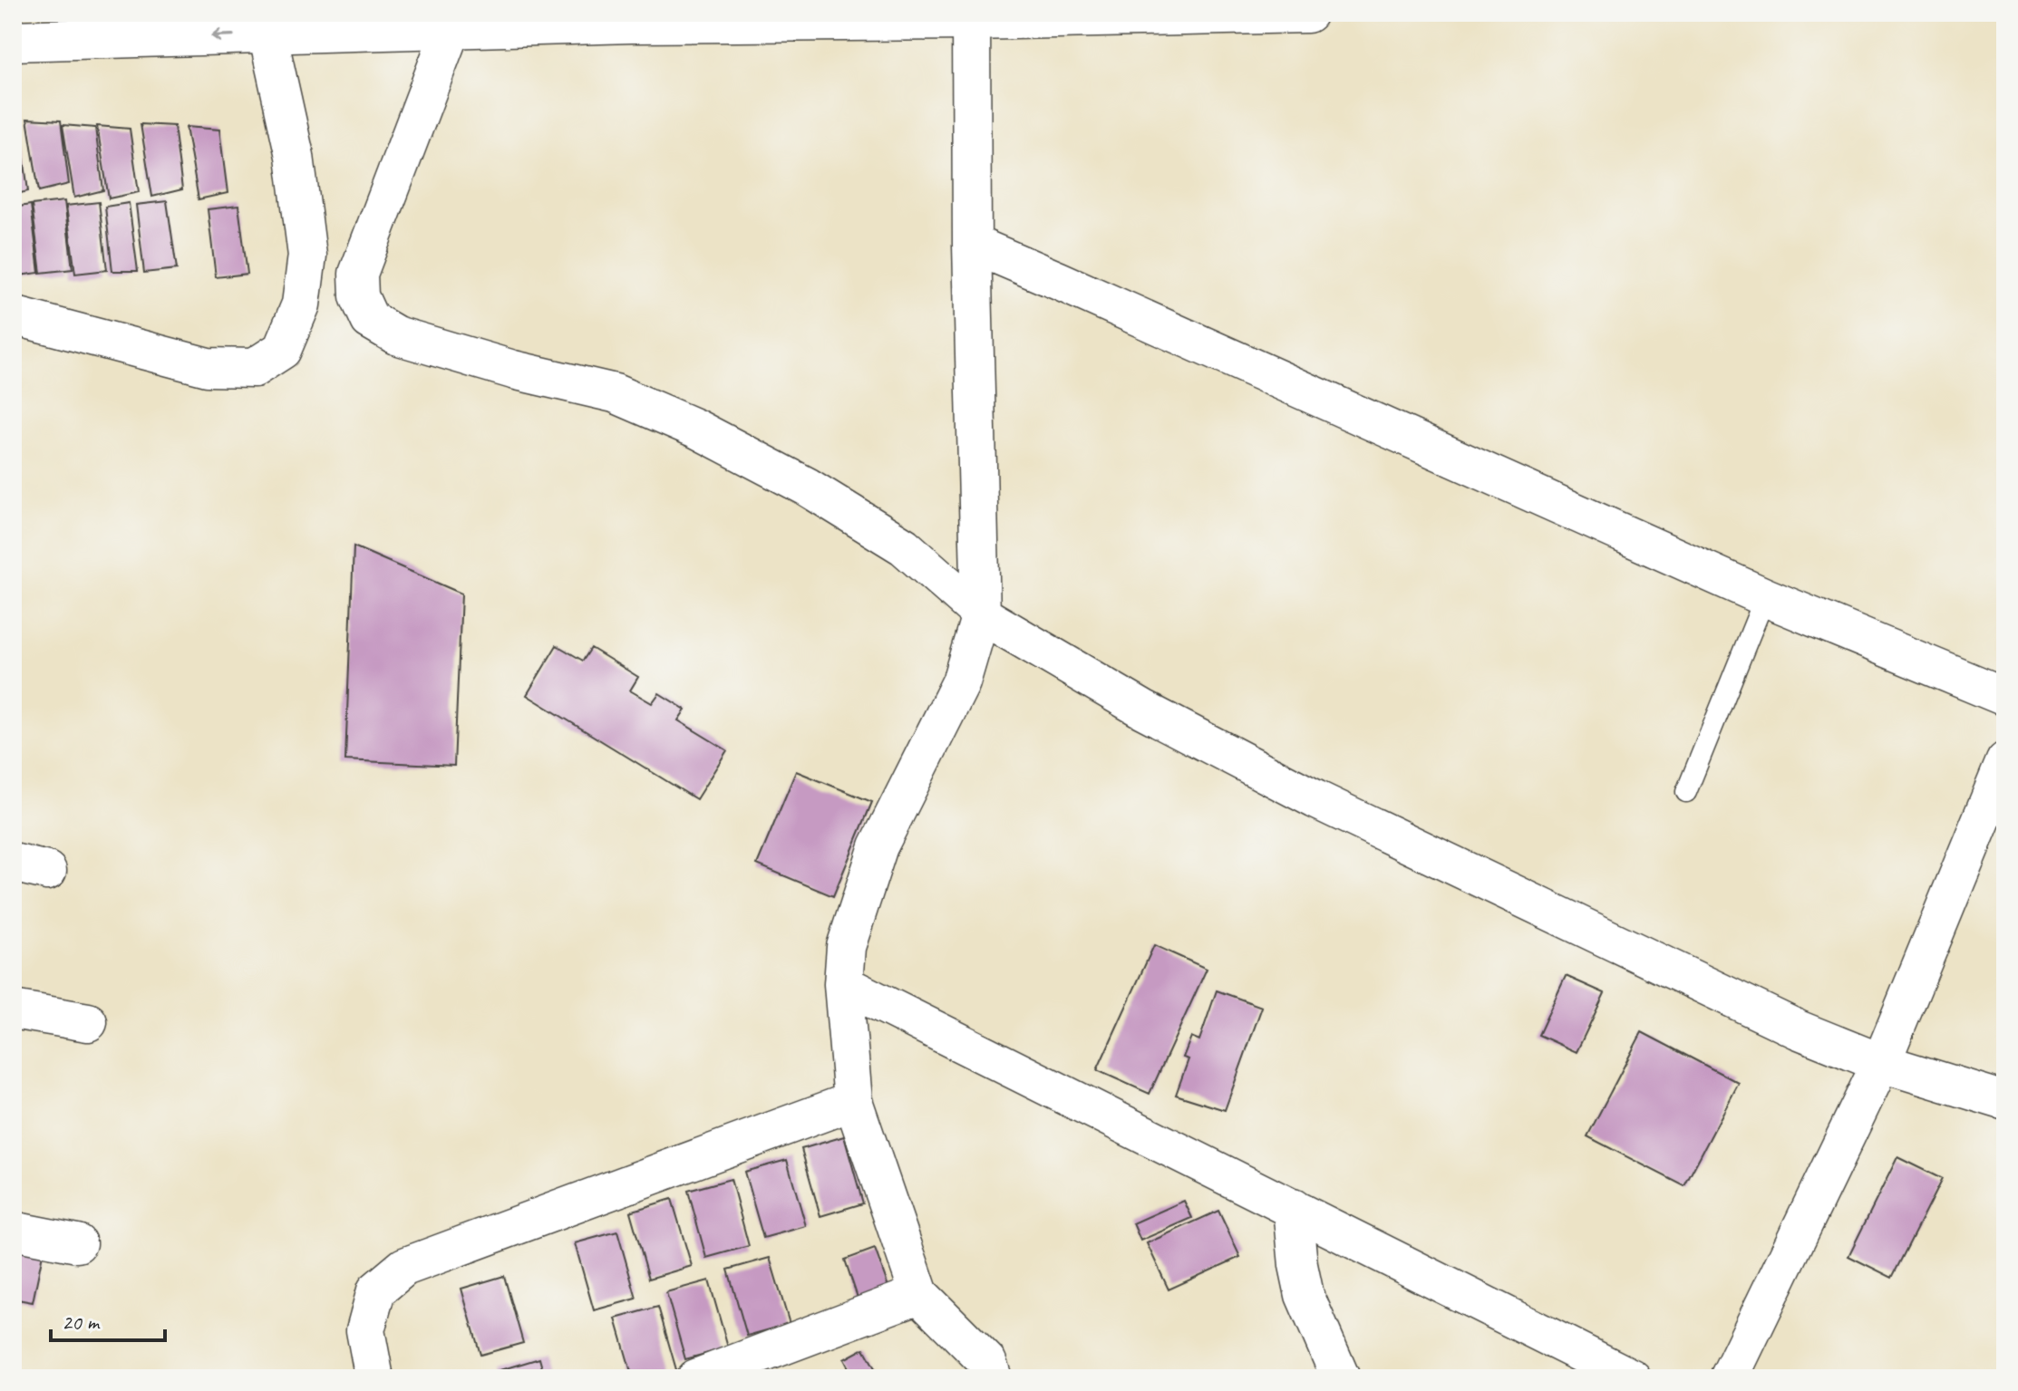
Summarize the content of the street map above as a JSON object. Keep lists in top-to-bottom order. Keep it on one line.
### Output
{"scale_bar":"20 m"}
